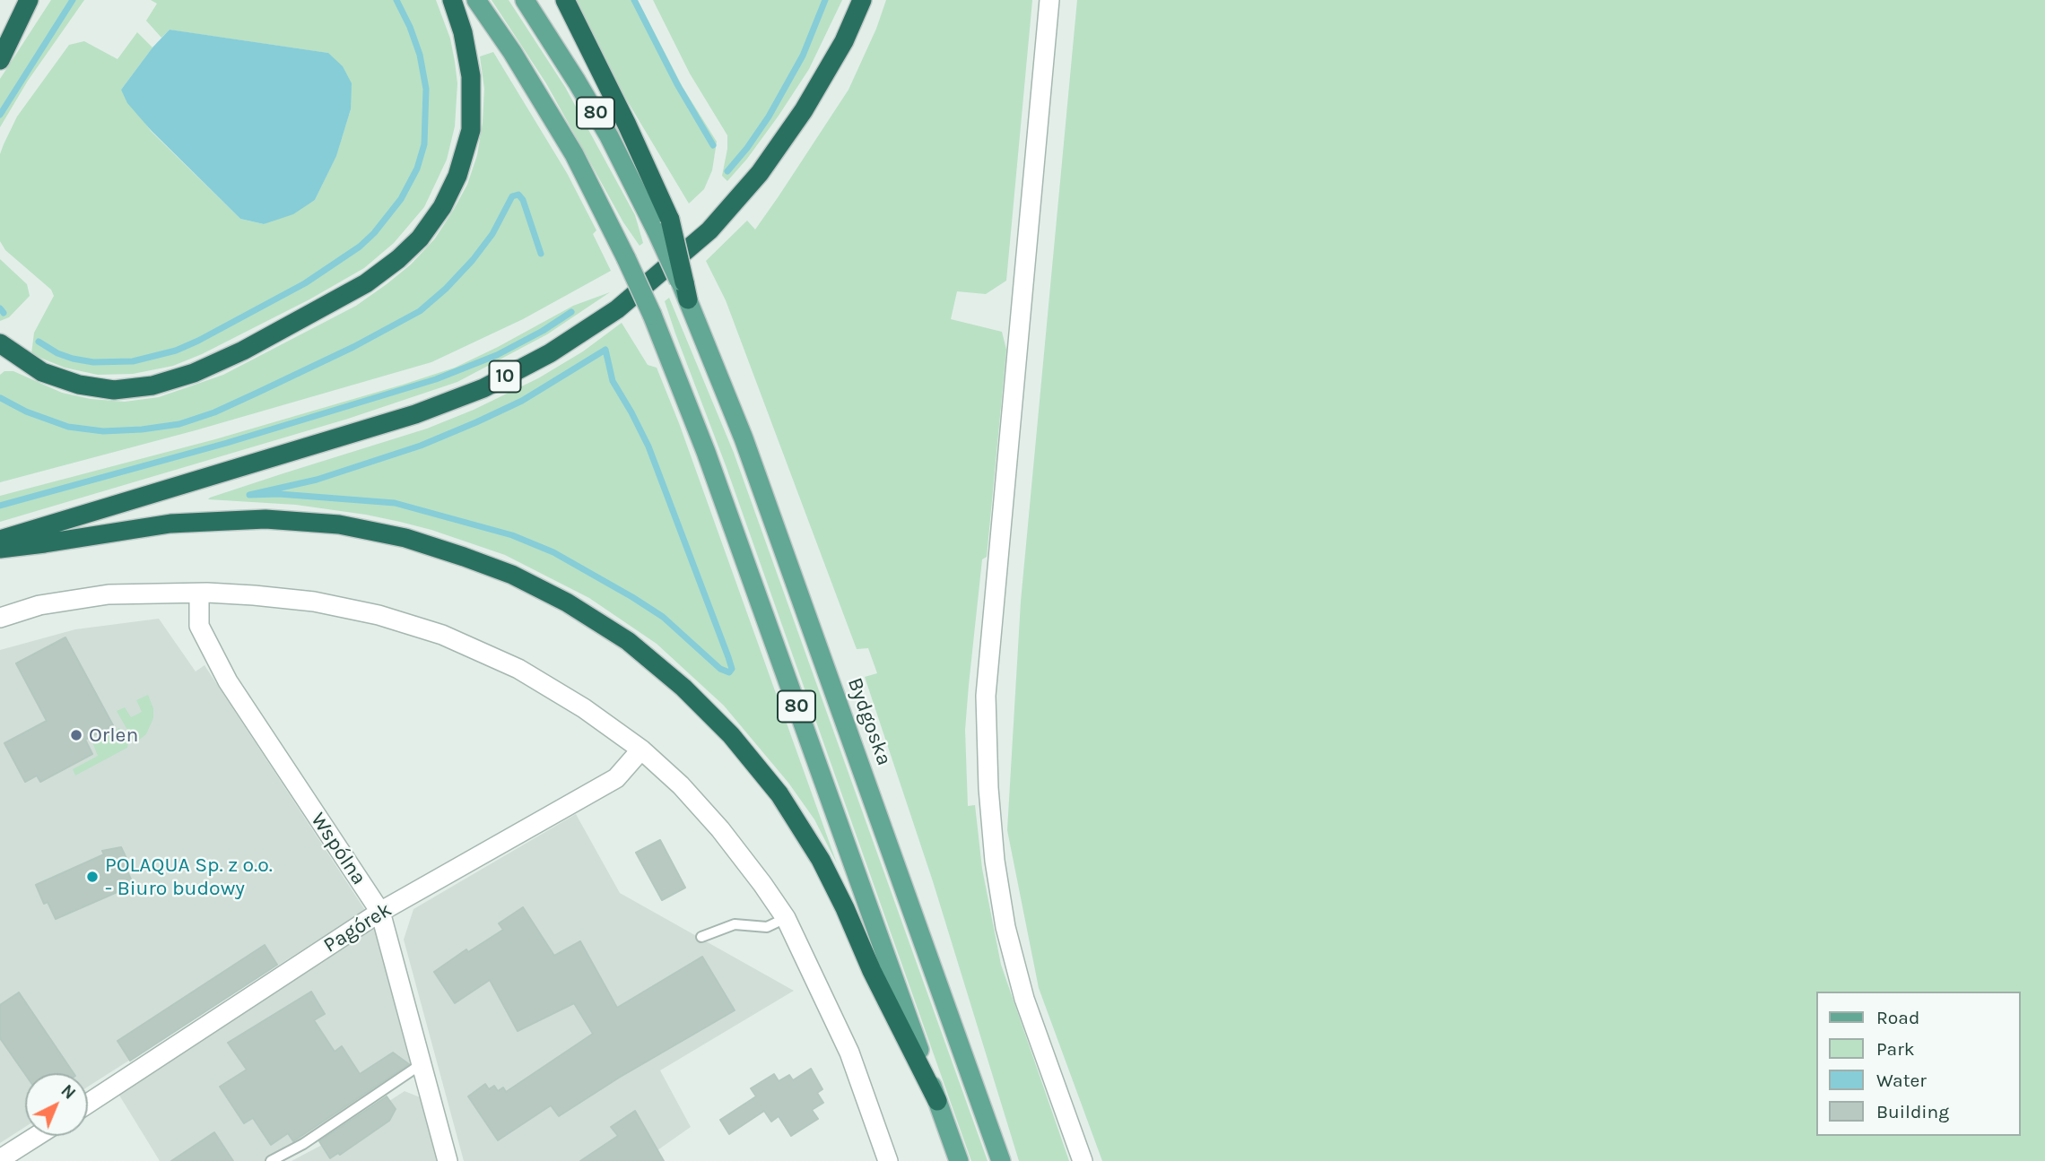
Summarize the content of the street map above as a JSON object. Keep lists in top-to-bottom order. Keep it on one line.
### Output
{"streets":{"highway":["10"],"main road":["80","Bydgoska"],"street":["Wspólna","Pagórek"]},"crossings":[["Wspólna","Pagórek"]],"places":["Orlen","POLAQUA Sp. z o.o. - Biuro budowy"],"legend":["Road","Park","Water","Building"],"north":"top right"}
